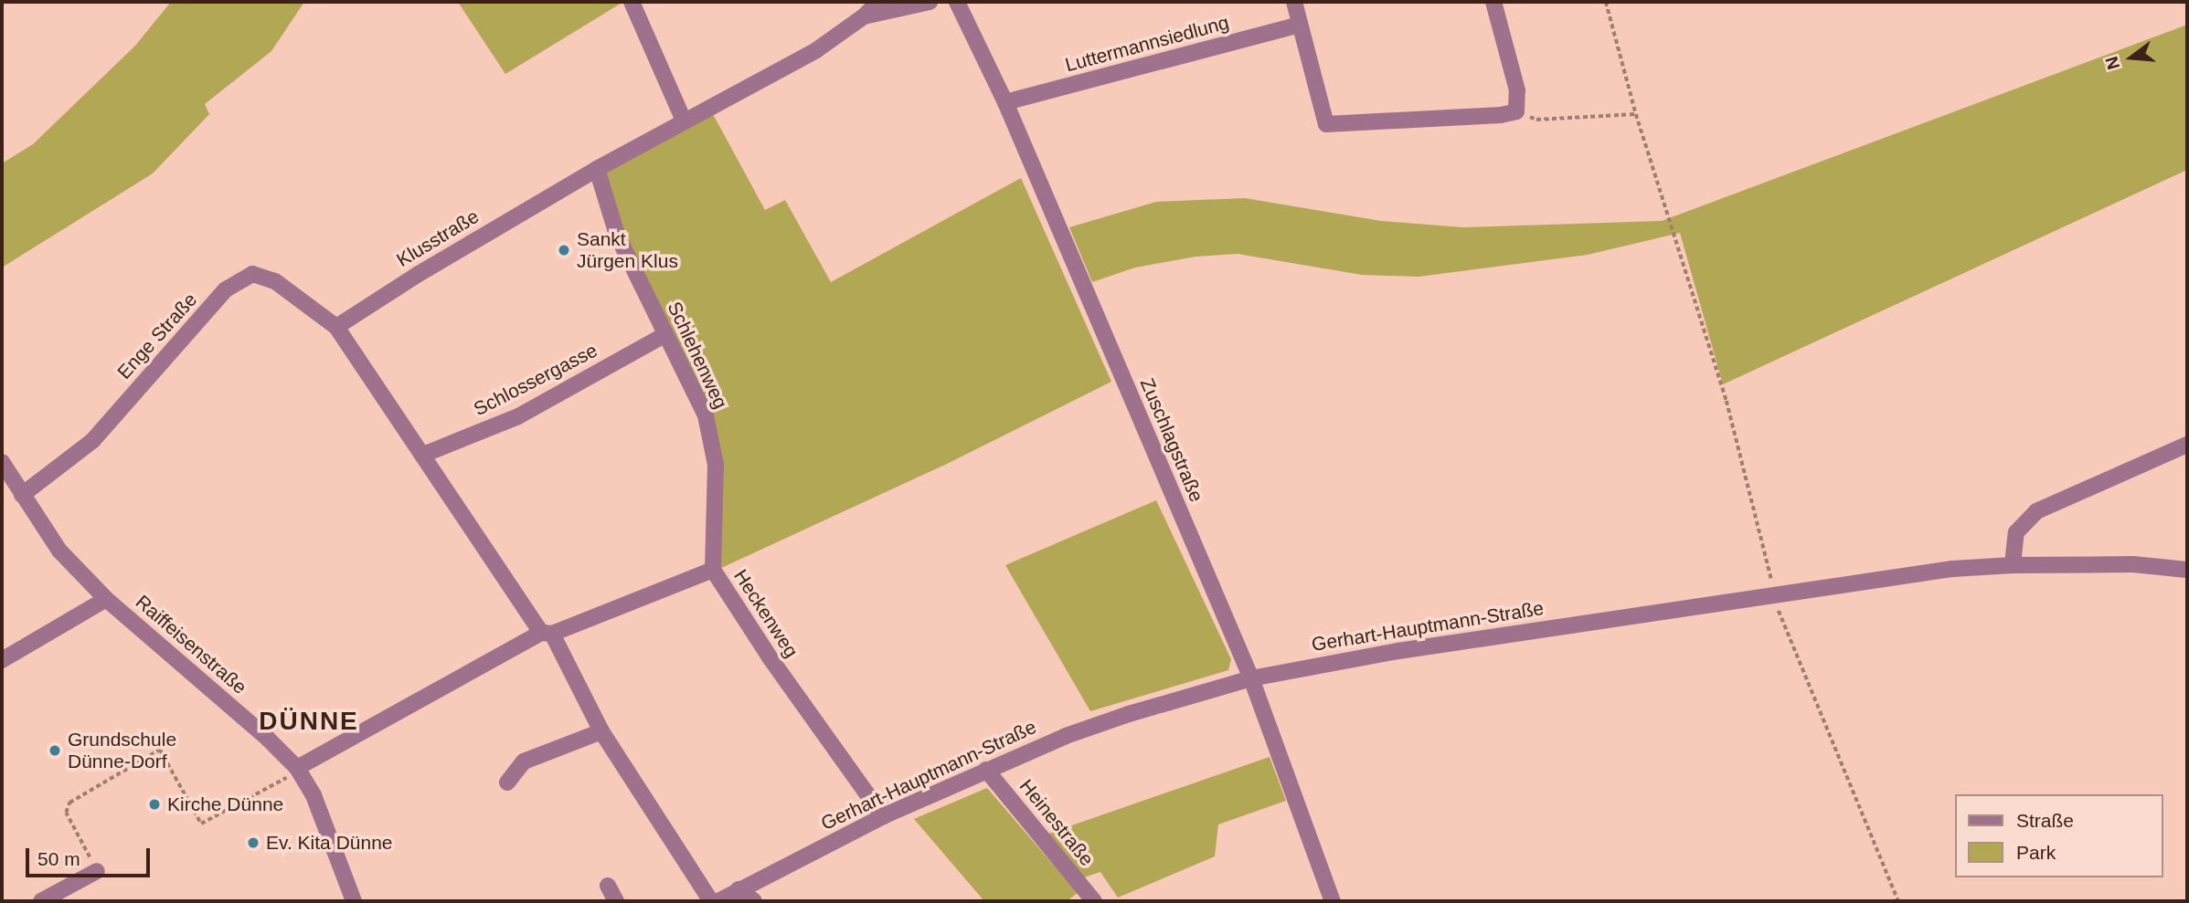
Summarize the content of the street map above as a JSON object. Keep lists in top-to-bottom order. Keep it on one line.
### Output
{"streets":{"street":["Luttermannsiedlung","Klusstraße","Enge Straße","Schlehenweg","Schlossergasse","Zuschlagstraße","Heckenweg","Gerhart-Hauptmann-Straße","Raiffeisenstraße","Heinestraße"]},"crossings":[["Luttermannsiedlung","Zuschlagstraße"],["Klusstraße","Enge Straße"],["Klusstraße","Schlehenweg"],["Enge Straße","Raiffeisenstraße"],["Schlehenweg","Schlossergasse"],["Schlehenweg","Heckenweg"],["Zuschlagstraße","Gerhart-Hauptmann-Straße"],["Heckenweg","Gerhart-Hauptmann-Straße"],["Gerhart-Hauptmann-Straße","Heinestraße"]],"districts":["DÜNNE"],"places":["Sankt Jürgen Klus","Grundschule Dünne-Dorf","Kirche Dünne","Ev. Kita Dünne"],"legend":["Straße","Park"],"scale_bar":"50 m","north":"left"}
